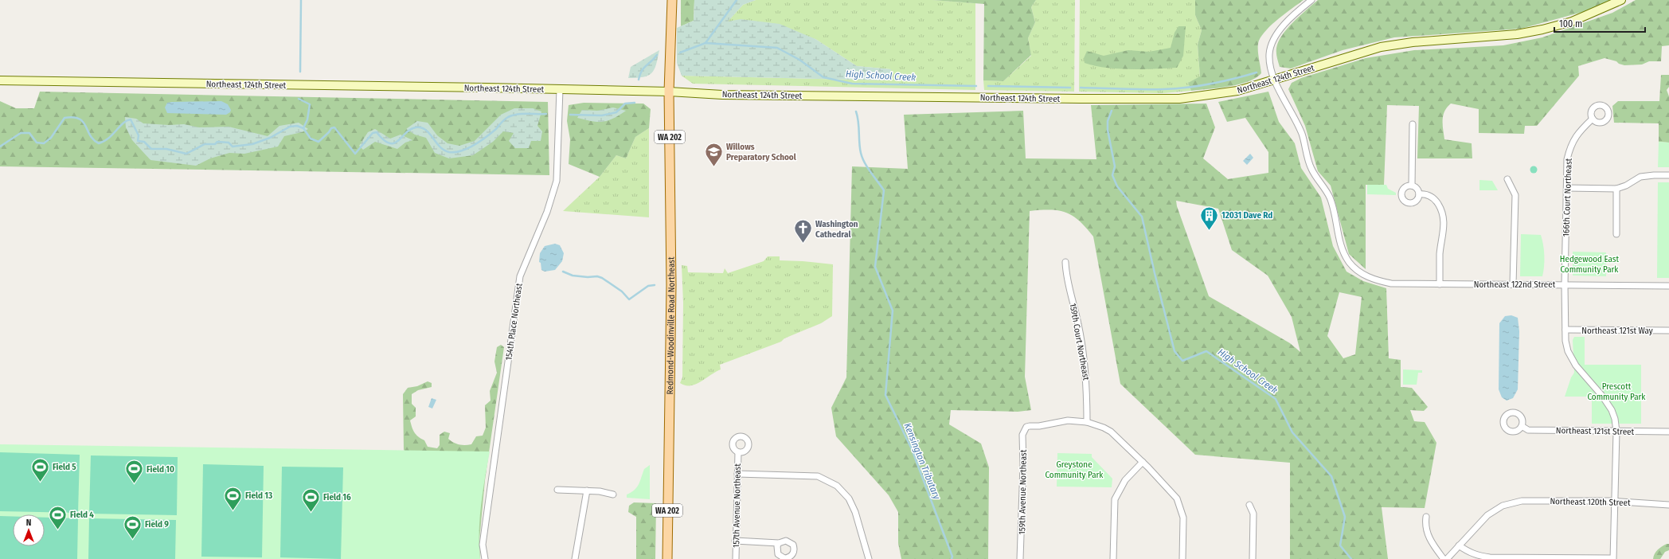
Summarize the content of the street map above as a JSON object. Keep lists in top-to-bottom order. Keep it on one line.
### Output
{"streets":{"main road":["WA 202","Redmond-Woodinville Road Northeast"],"street":["Northeast 124th Street","166th Court Northeast","Northeast 122nd Street","154th Place Northeast","Northeast 121st Way","159th Court Northeast","Northeast 121st Street","159th Avenue Northeast","Northeast 120th Street","157th Avenue Northeast"]},"crossings":[["Northeast 124th Street","WA 202"],["Northeast 124th Street","Northeast 122nd Street"],["Northeast 124th Street","154th Place Northeast"],["Northeast 124th Street","Redmond-Woodinville Road Northeast"],["WA 202","Redmond-Woodinville Road Northeast"],["166th Court Northeast","Northeast 122nd Street"],["166th Court Northeast","Northeast 121st Way"],["166th Court Northeast","Northeast 121st Street"],["166th Court Northeast","Northeast 120th Street"],["159th Court Northeast","159th Avenue Northeast"]],"water":["High School Creek","Kensington Tributary"],"parks":["Hedgewood East Community Park","Prescott Community Park","Greystone Community Park"],"places":{"school or university":["Willows Preparatory School"],"building":["12031 Dave Rd"],"church":["Washington Cathedral"],"sports":["Field 5","Field 10","Field 13","Field 16","Field 4","Field 9"]},"scale_bar":"100 m","north":"top"}
